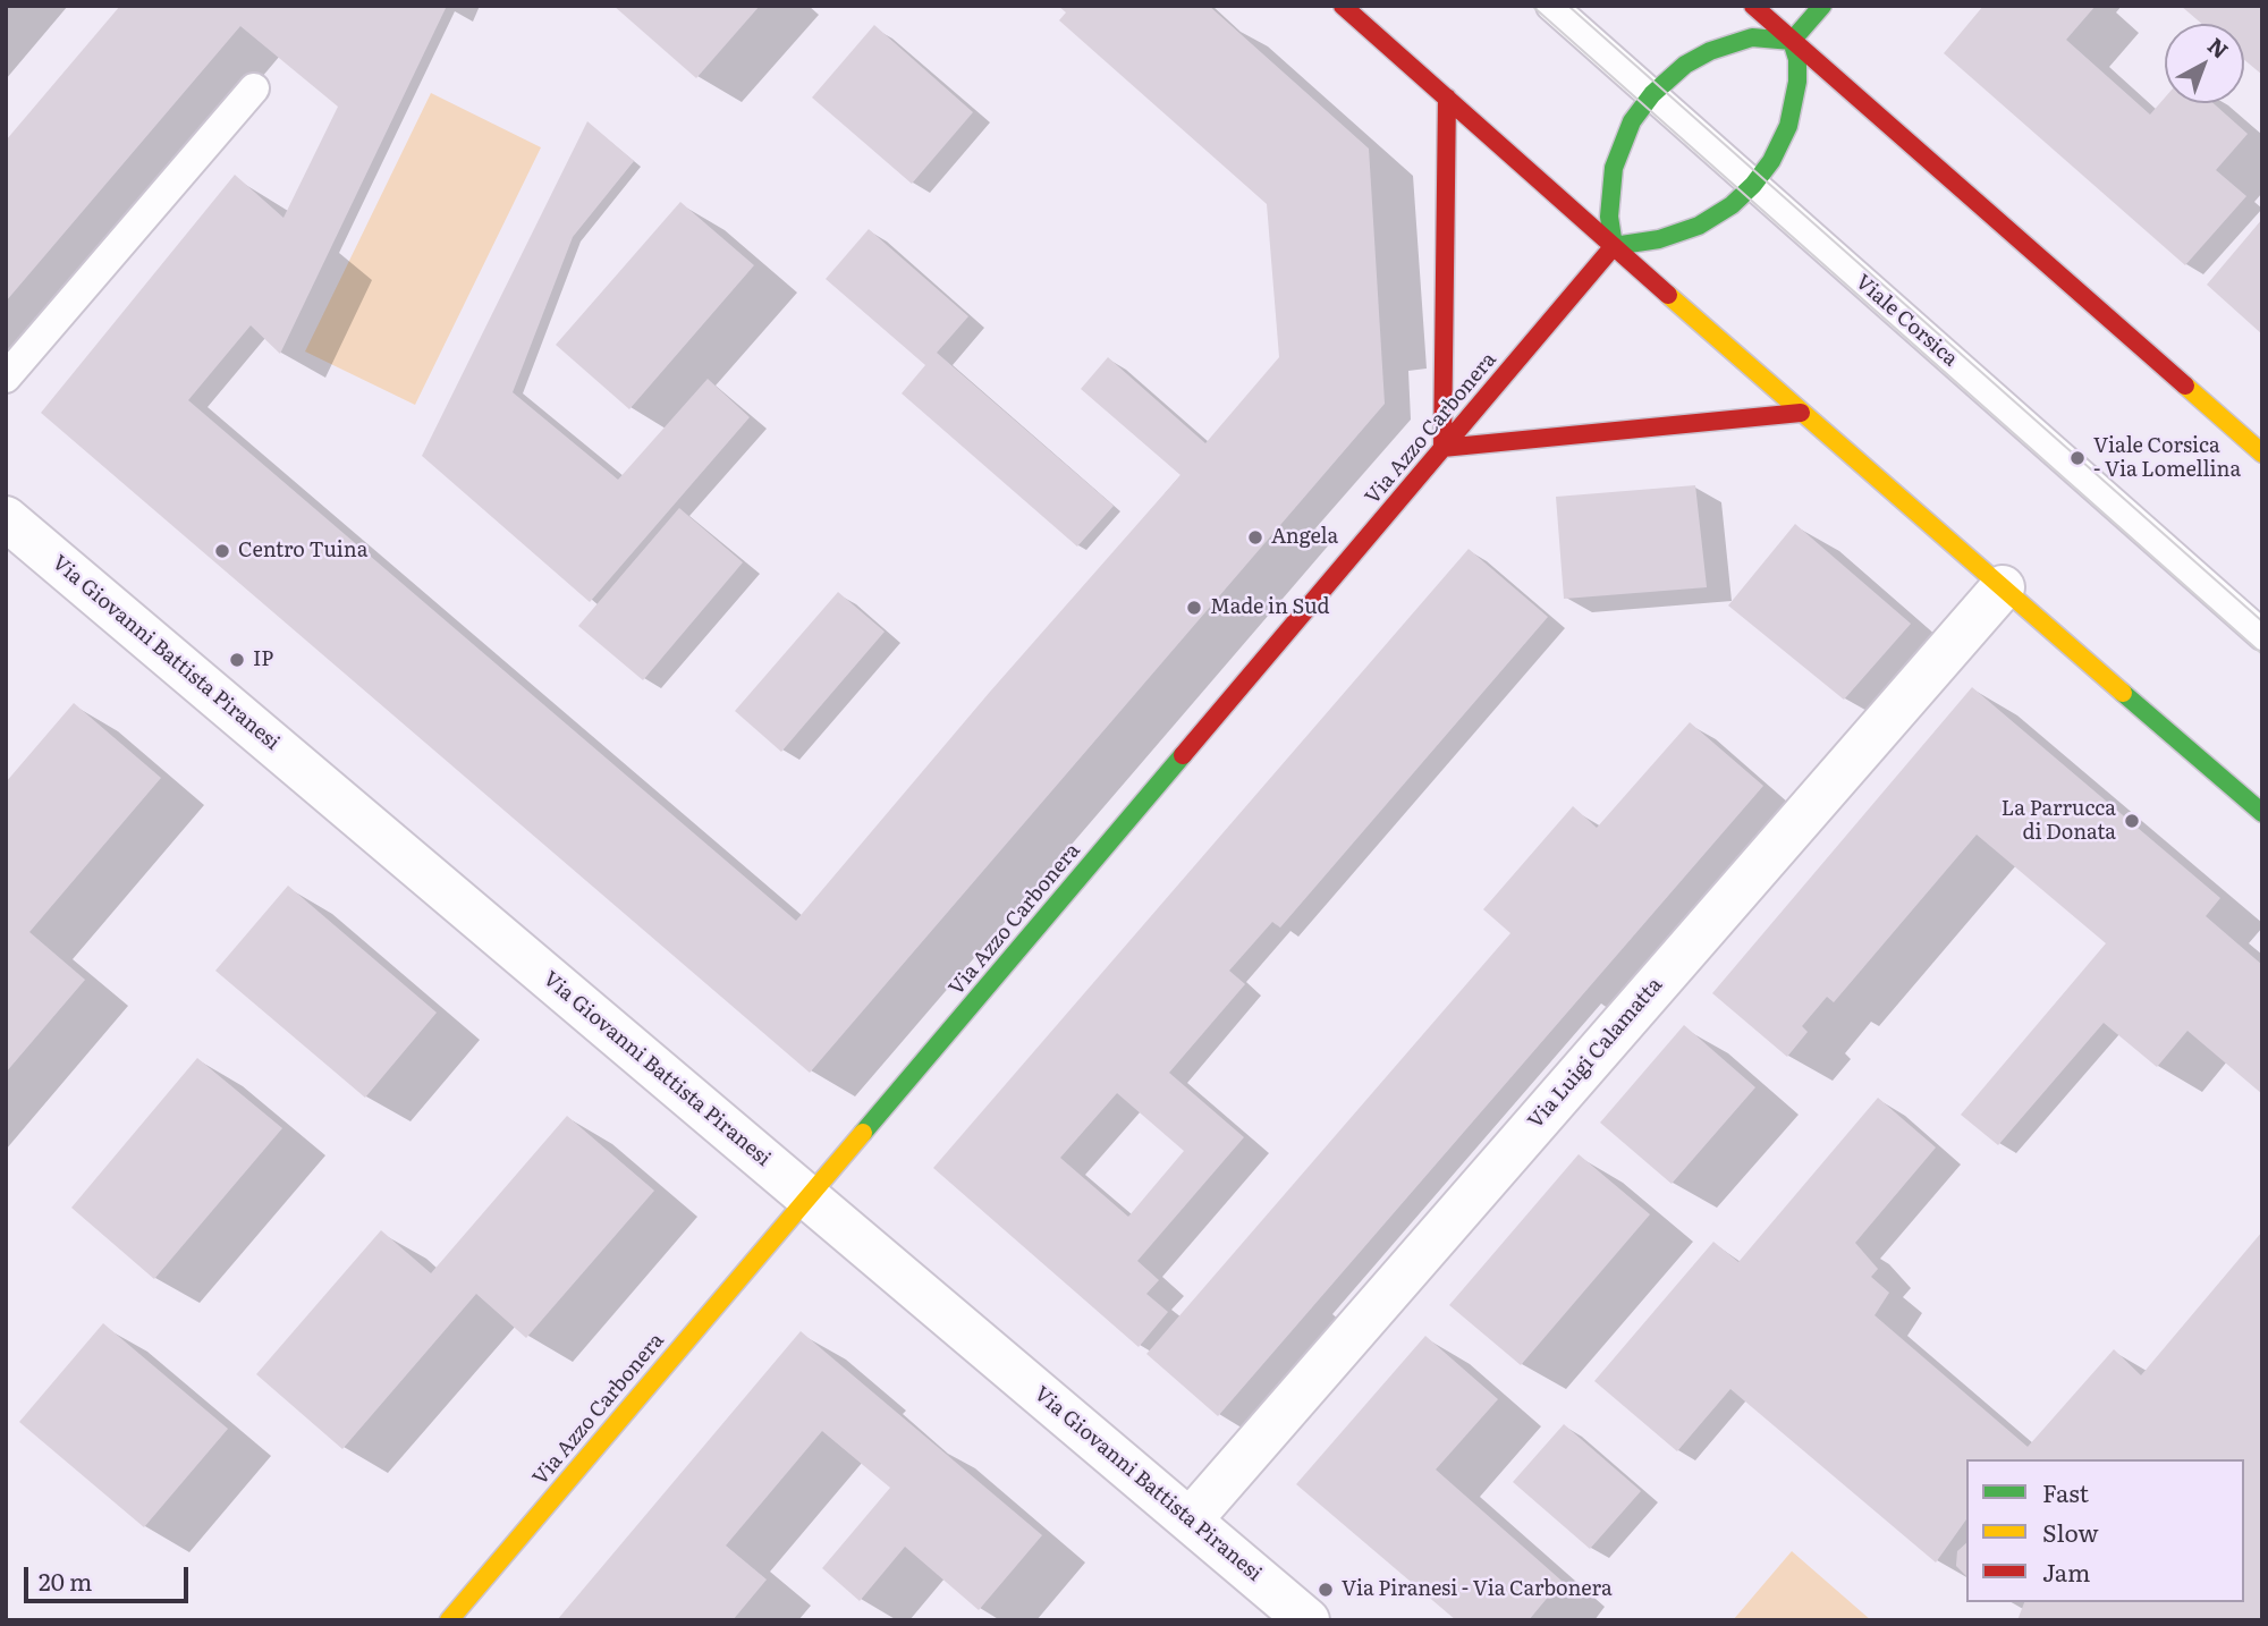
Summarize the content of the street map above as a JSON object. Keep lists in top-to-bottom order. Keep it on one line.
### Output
{"streets":{"street":["Via Azzo Carbonera","Via Giovanni Battista Piranesi","Via Luigi Calamatta"],"lane":["Viale Corsica"]},"crossings":[["Via Azzo Carbonera","Via Giovanni Battista Piranesi"],["Via Giovanni Battista Piranesi","Via Luigi Calamatta"]],"places":["Viale Corsica - Via Lomellina","Angela","Centro Tuina","Made in Sud","IP","La Parrucca di Donata","Via Piranesi - Via Carbonera"],"legend":["Fast","Slow","Jam"],"scale_bar":"20 m","north":"top right"}
